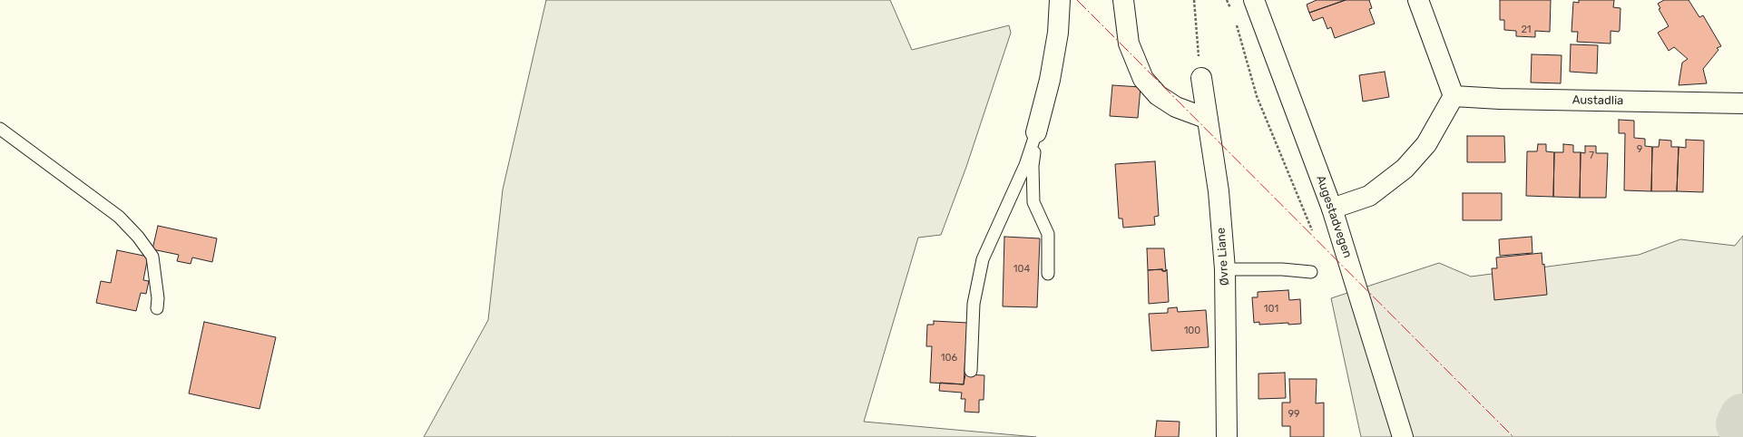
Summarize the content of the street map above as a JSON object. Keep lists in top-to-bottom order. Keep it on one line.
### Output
{"streets":{"street":["Austadlia","Augestadvegen","Øvre Liane"]},"house_numbers":["21","9","7","104","101","100","106","99"]}
